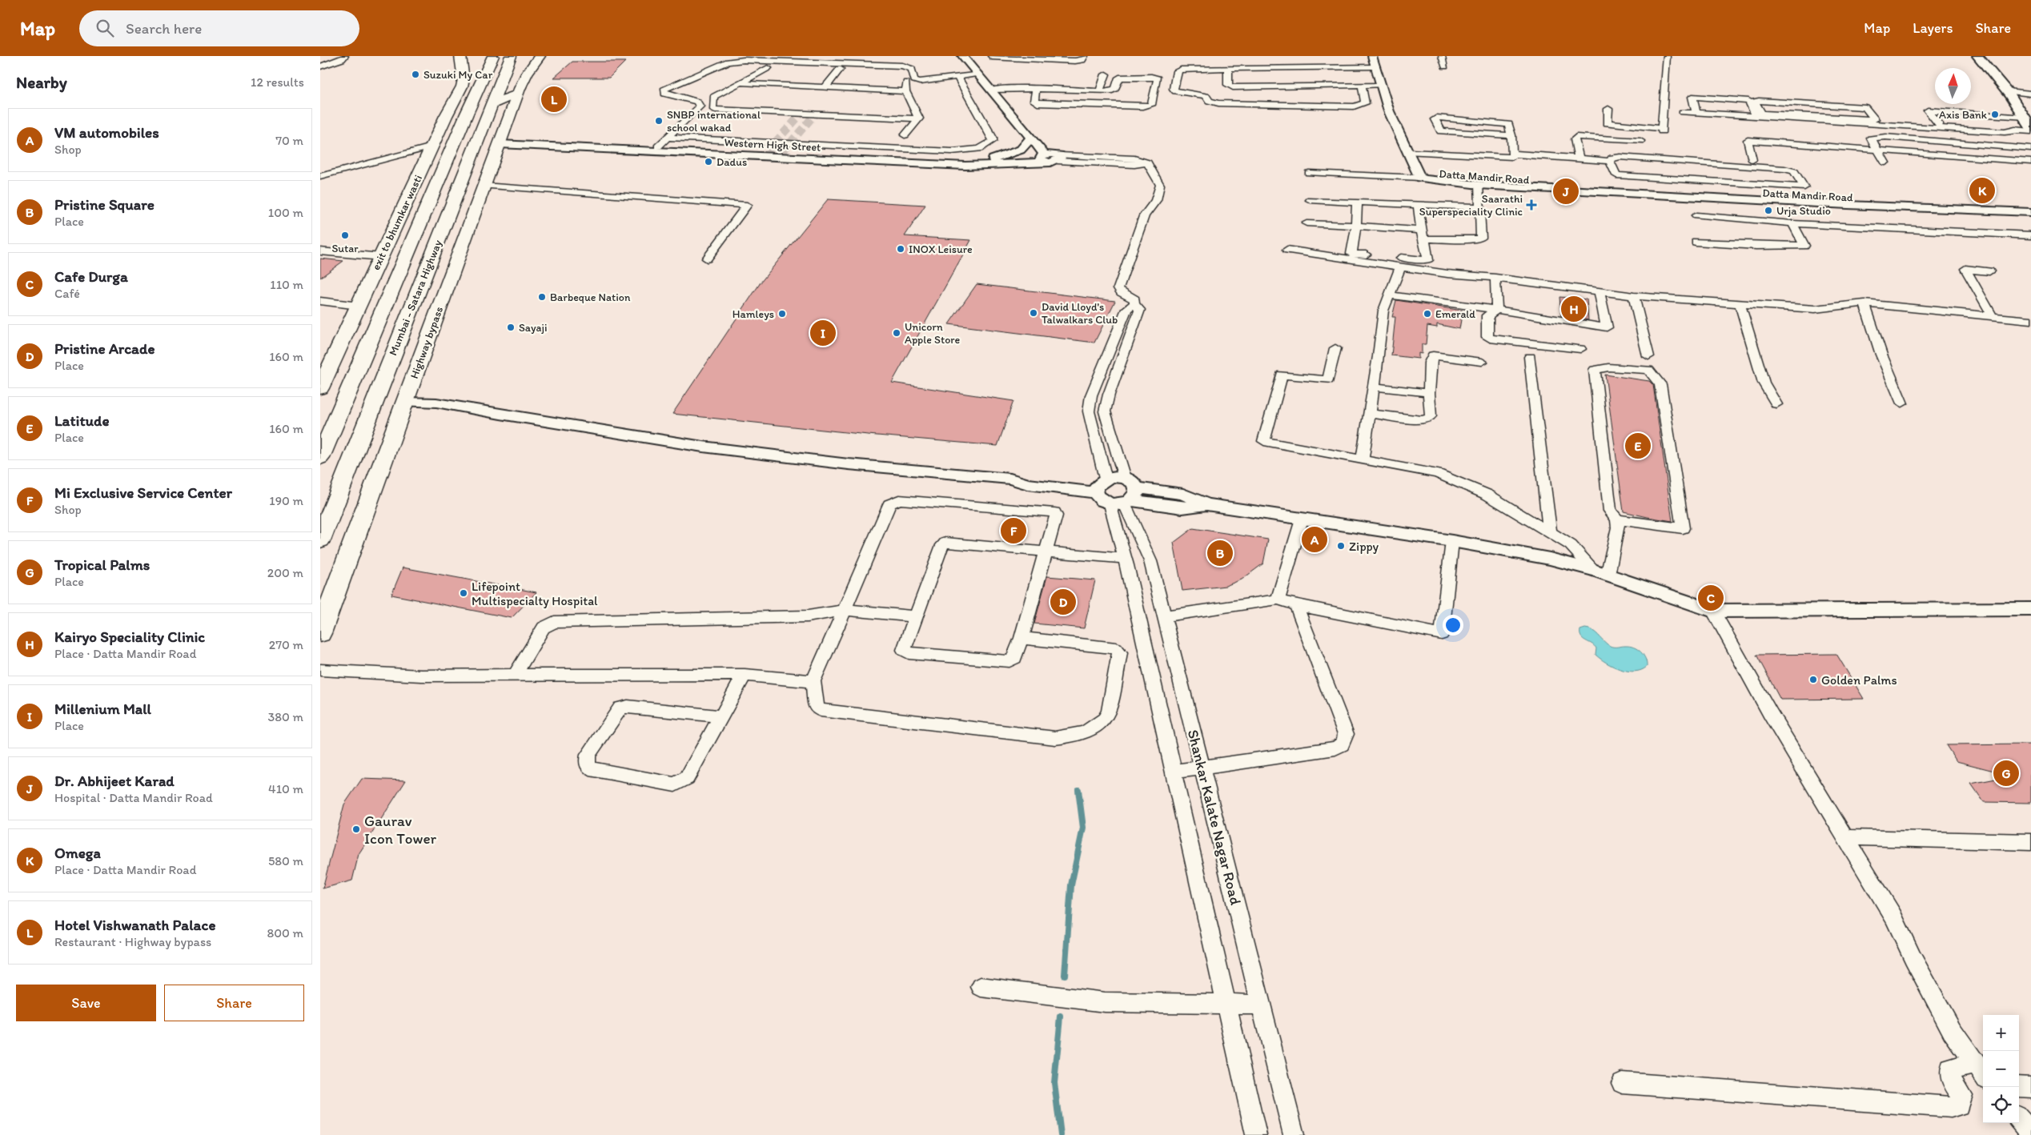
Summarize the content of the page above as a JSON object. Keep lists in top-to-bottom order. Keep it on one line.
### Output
{"streets":{"main road":["exit to bhumkar wasti","Mumbai - Satara Highway","Highway bypass"],"street":["Western High Street","Datta Mandir Road","Shankar Kalate Nagar Road"]},"crossings":[["Western High Street","Highway bypass"]],"places":{"other":["Suzuki My Car","Axis Bank","SNBP international school wakad","Dadus","Urja Studio","Sutar","INOX Leisure","Barbeque Nation","David Lloyd's Talwalkars Club","Hamleys","Emerald","Sayaji","Unicorn Apple Store","Zippy","Lifepoint Multispecialty Hospital","Golden Palms","Gaurav Icon Tower"],"health":["Saarathi Superspeciality Clinic"]},"north":"top","page":{"header":"Map","search":"Search here","nav":["Map","Layers","Share"],"heading":["Nearby","12 results"],"pins":["L","K","J","H","I","E","F","A","B","C","D","G"],"list":[{"mark":"A","name":"VM automobiles","note":"Shop","value":"70 m"},{"mark":"B","name":"Pristine Square","note":"Place","value":"100 m"},{"mark":"C","name":"Cafe Durga","note":"Café","value":"110 m"},{"mark":"D","name":"Pristine Arcade","note":"Place","value":"160 m"},{"mark":"E","name":"Latitude","note":"Place","value":"160 m"},{"mark":"F","name":"Mi Exclusive Service Center","note":"Shop","value":"190 m"},{"mark":"G","name":"Tropical Palms","note":"Place","value":"200 m"},{"mark":"H","name":"Kairyo Speciality Clinic","note":"Place · Datta Mandir Road","value":"270 m"},{"mark":"I","name":"Millenium Mall","note":"Place","value":"380 m"},{"mark":"J","name":"Dr. Abhijeet Karad","note":"Hospital · Datta Mandir Road","value":"410 m"},{"mark":"K","name":"Omega","note":"Place · Datta Mandir Road","value":"580 m"},{"mark":"L","name":"Hotel Vishwanath Palace","note":"Restaurant · Highway bypass","value":"800 m"}],"buttons":["Save","Share"],"map_buttons":["+","−"]}}
